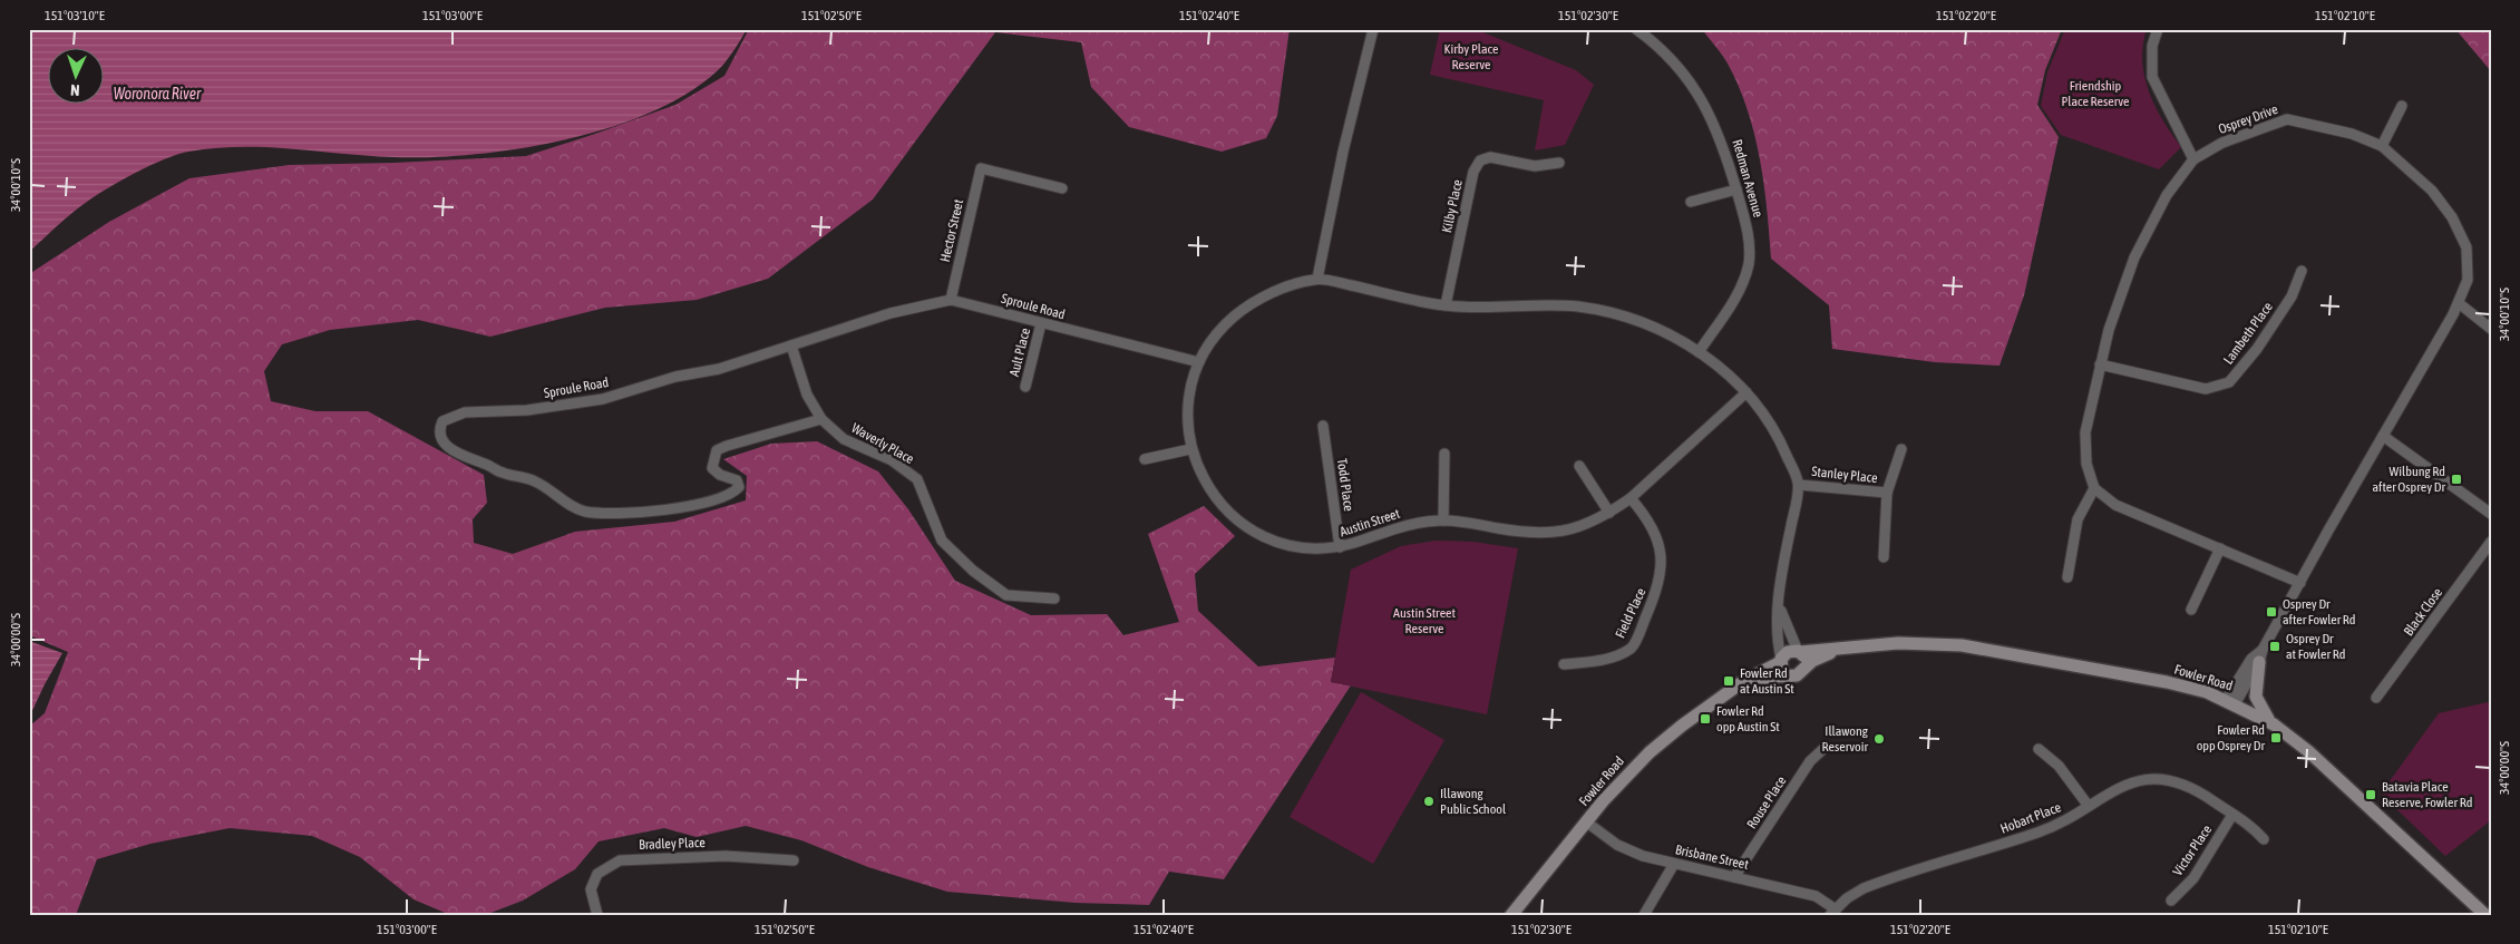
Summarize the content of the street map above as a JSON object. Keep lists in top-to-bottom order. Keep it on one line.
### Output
{"streets":{"street":["Osprey Drive","Redman Avenue","Kilby Place","Hector Street","Sproule Road","Lambeth Place","Ault Place","Waverly Place","Stanley Place","Todd Place","Austin Street","Black Close","Field Place","Fowler Road","Rouse Place","Hobart Place","Bradley Place","Victor Place","Brisbane Street"]},"crossings":[["Osprey Drive","Lambeth Place"],["Osprey Drive","Fowler Road"],["Redman Avenue","Austin Street"],["Kilby Place","Austin Street"],["Hector Street","Sproule Road"],["Sproule Road","Ault Place"],["Sproule Road","Waverly Place"],["Sproule Road","Austin Street"],["Stanley Place","Austin Street"],["Todd Place","Austin Street"],["Austin Street","Field Place"],["Fowler Road","Brisbane Street"],["Rouse Place","Brisbane Street"],["Hobart Place","Victor Place"],["Hobart Place","Brisbane Street"]],"water":["Woronora River"],"parks":["Kirby Place Reserve","Friendship Place Reserve","Austin Street Reserve"],"places":{"transit":["Wilbung Rd after Osprey Dr","Osprey Dr after Fowler Rd","Osprey Dr at Fowler Rd","Fowler Rd at Austin St","Fowler Rd opp Austin St","Fowler Rd opp Osprey Dr","Batavia Place Reserve, Fowler Rd"],"other":["Illawong Reservoir","Illawong Public School"]},"north":"bottom","coordinates":["151°03'10\"E","151°03'00\"E","151°02'50\"E","151°02'40\"E","151°02'30\"E","151°02'20\"E","151°02'10\"E","34°00'10\"S","34°00'00\"S"]}
